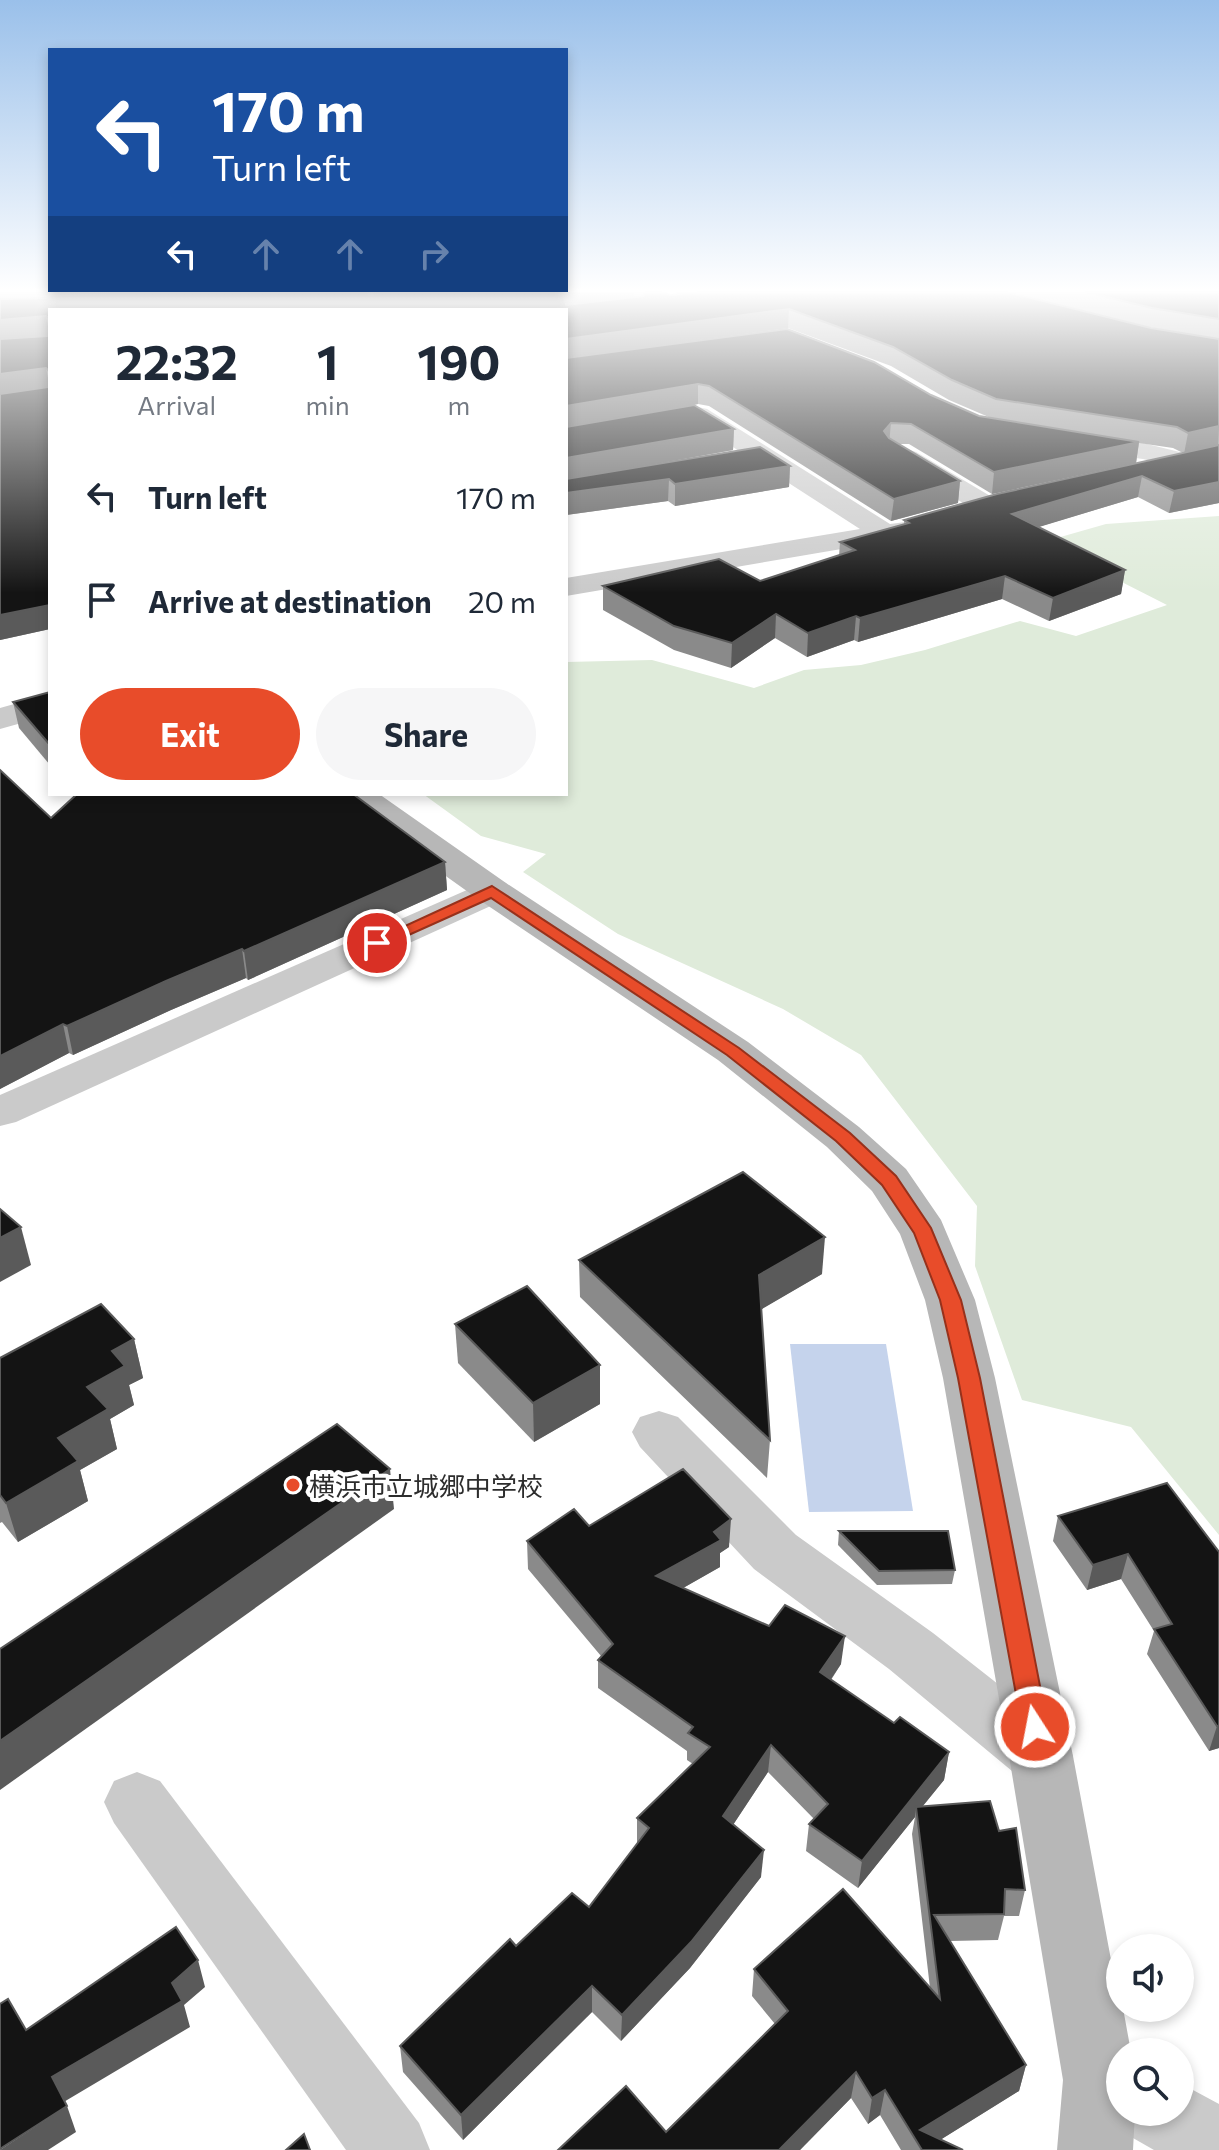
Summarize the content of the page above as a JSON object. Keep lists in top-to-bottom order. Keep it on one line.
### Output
{"places":["横浜市立城郷中学校"],"page":{"turn":["170 m","Turn left"],"eta":["22:32","Arrival","1","min","190","m"],"list":[{"name":"Turn left","value":"170 m"},{"name":"Arrive at destination","value":"20 m"}],"buttons":["Exit","Share"]}}
